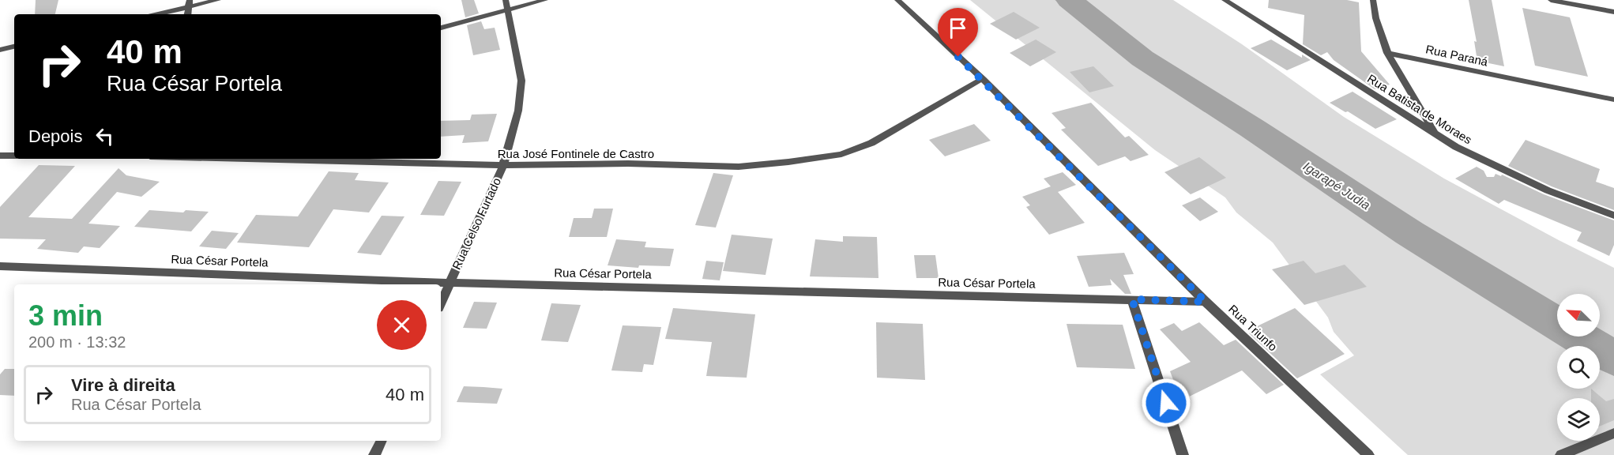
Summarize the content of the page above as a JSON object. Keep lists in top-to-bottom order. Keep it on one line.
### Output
{"streets":{"street":["Rua Paraná","Rua Batista de Moraes","Rua José Fontinele de Castro","Rua Celso Furtado","Rua César Portela","Rua Triunfo"]},"crossings":[["Rua José Fontinele de Castro","Rua Celso Furtado"],["Rua José Fontinele de Castro","Rua Triunfo"],["Rua Celso Furtado","Rua César Portela"],["Rua César Portela","Rua Triunfo"]],"water":["Igarapé Judia"],"north":"top left","page":{"turn":["40 m","Rua César Portela"],"then":"Depois","heading":["3 min","200 m · 13:32"],"list":[{"name":"Vire à direita","note":"Rua César Portela","value":"40 m"}]}}
